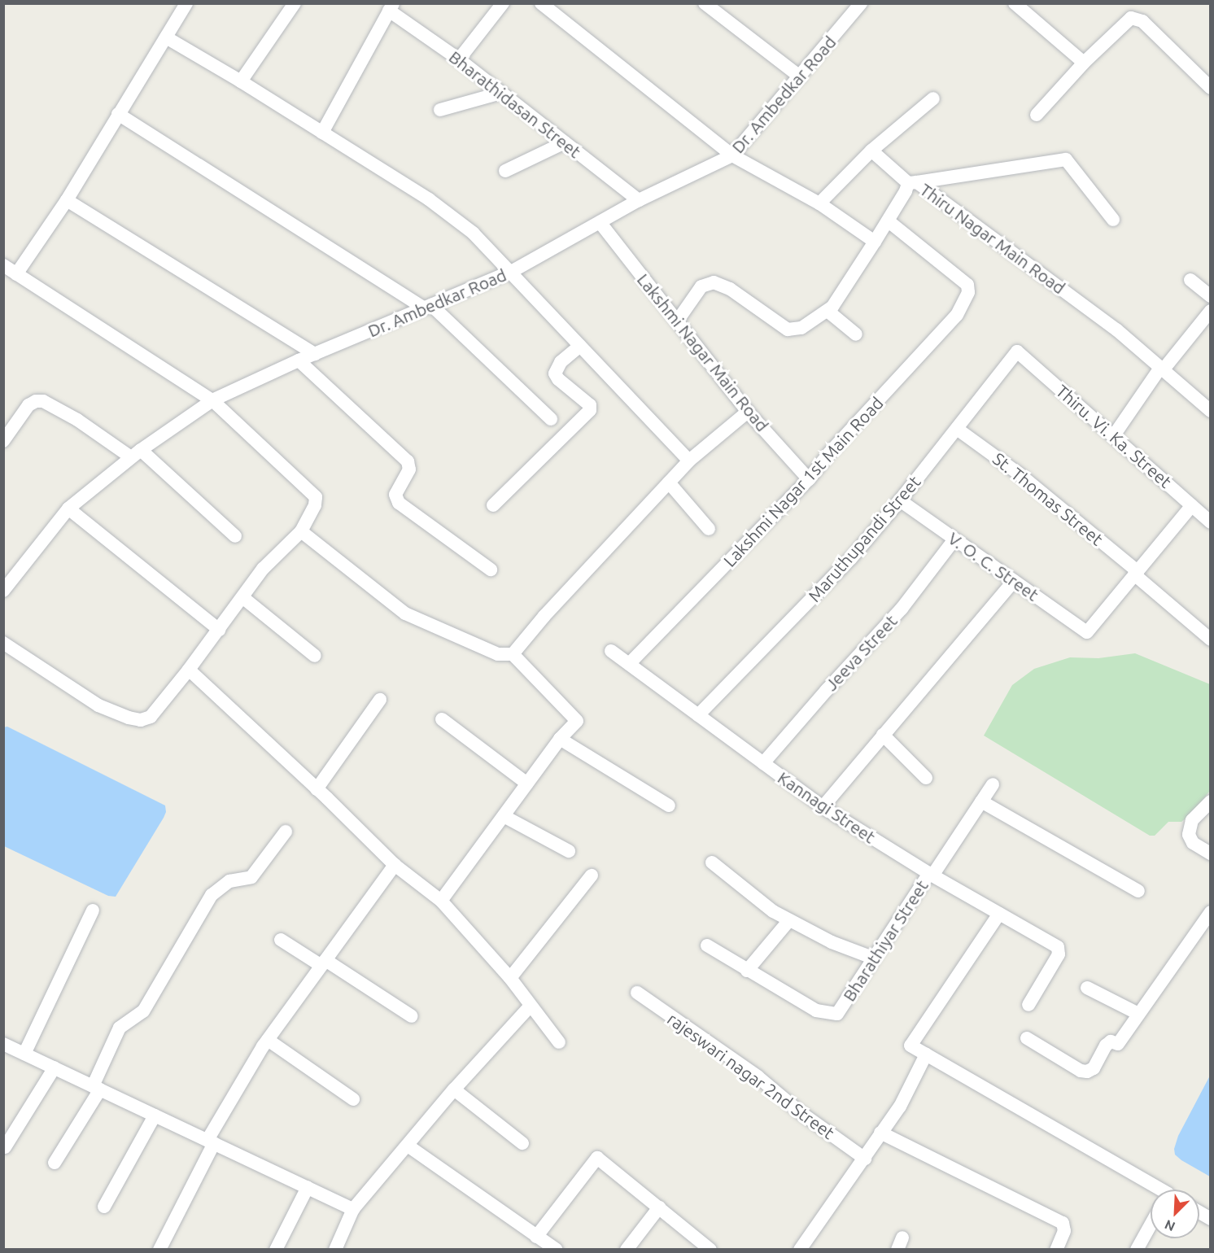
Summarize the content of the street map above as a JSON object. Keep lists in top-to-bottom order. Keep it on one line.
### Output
{"streets":{"street":["Dr. Ambedkar Road","Bharathidasan Street","Thiru Nagar Main Road","Lakshmi Nagar Main Road","Thiru. Vi. Ka. Street","Lakshmi Nagar 1st Main Road","St. Thomas Street","Maruthupandi Street","V. O. C. Street","Jeeva Street","Kannagi Street","Bharathiyar Street","rajeswari nagar 2nd Street"]},"crossings":[["Dr. Ambedkar Road","Bharathidasan Street"],["Dr. Ambedkar Road","Lakshmi Nagar Main Road"],["Thiru Nagar Main Road","Lakshmi Nagar Main Road"],["Thiru Nagar Main Road","Lakshmi Nagar 1st Main Road"],["Lakshmi Nagar Main Road","Lakshmi Nagar 1st Main Road"],["Thiru. Vi. Ka. Street","Maruthupandi Street"],["Lakshmi Nagar 1st Main Road","Kannagi Street"],["St. Thomas Street","Maruthupandi Street"],["St. Thomas Street","V. O. C. Street"],["Maruthupandi Street","V. O. C. Street"],["Maruthupandi Street","Kannagi Street"],["V. O. C. Street","Jeeva Street"],["Jeeva Street","Kannagi Street"],["Kannagi Street","Bharathiyar Street"]],"north":"bottom left"}
